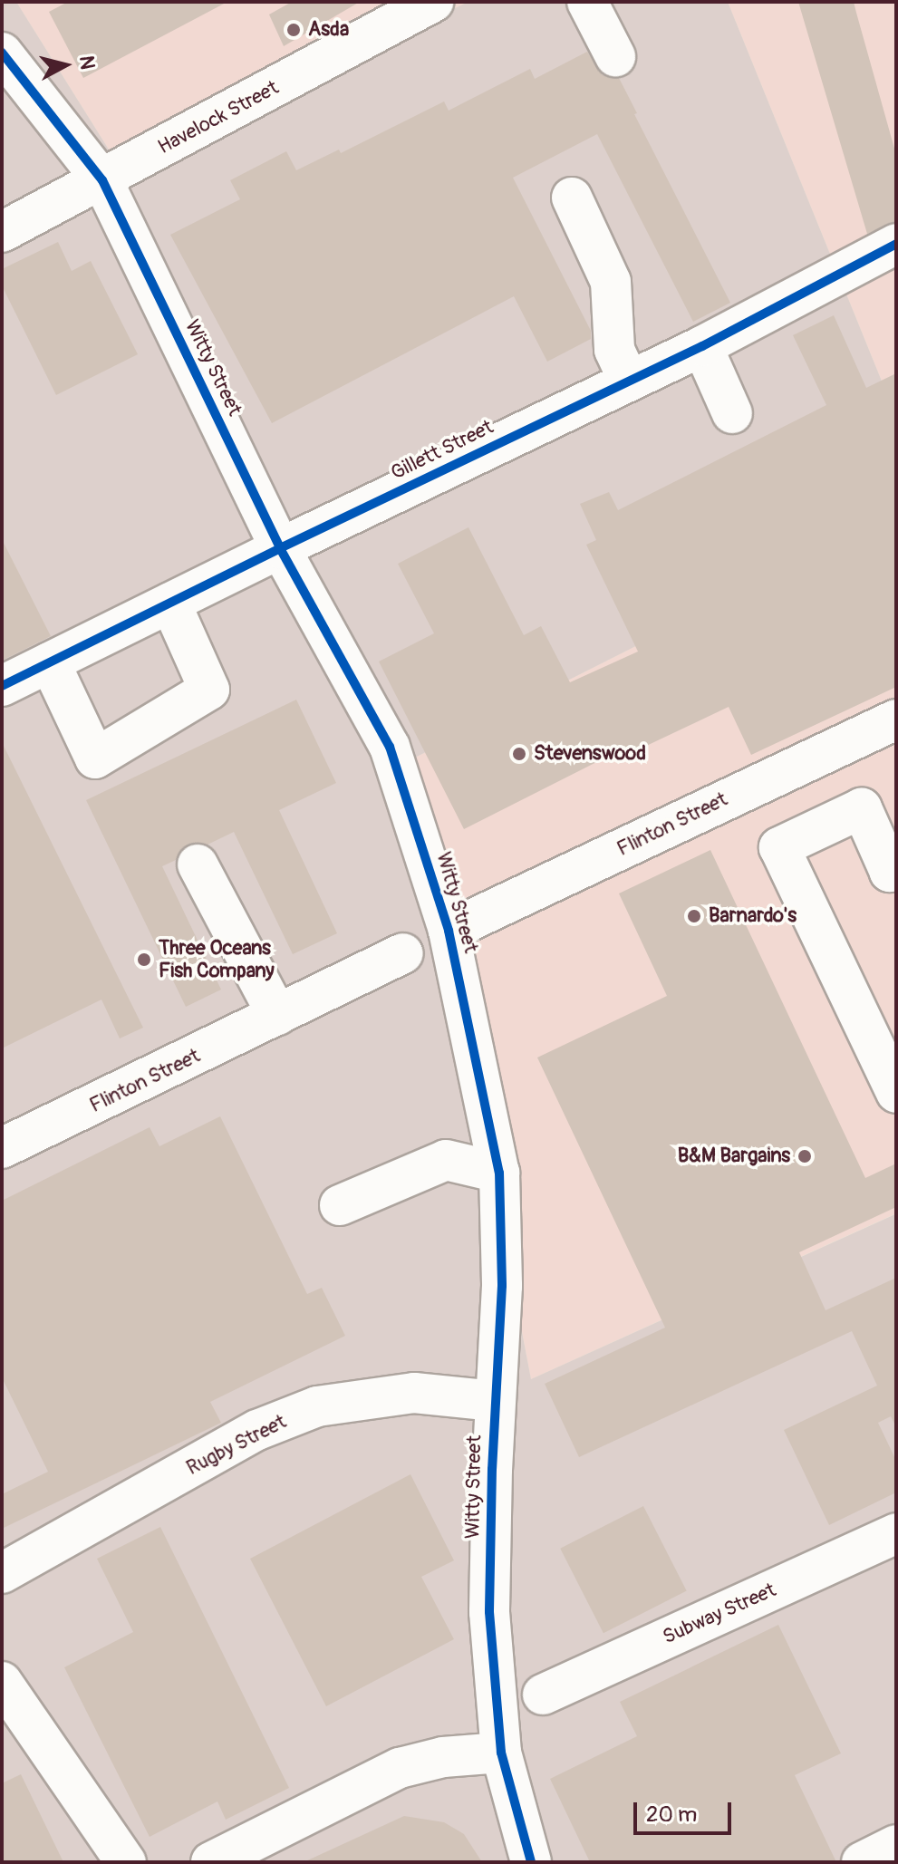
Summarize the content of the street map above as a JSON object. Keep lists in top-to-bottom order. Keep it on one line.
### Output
{"streets":{"street":["Havelock Street","Witty Street","Gillett Street","Flinton Street","Rugby Street","Subway Street"]},"crossings":[["Havelock Street","Witty Street"],["Witty Street","Gillett Street"],["Witty Street","Flinton Street"],["Witty Street","Rugby Street"]],"places":["Asda","Stevenswood","Barnardo's","Three Oceans Fish Company","B&M Bargains"],"scale_bar":"20 m","north":"right"}
